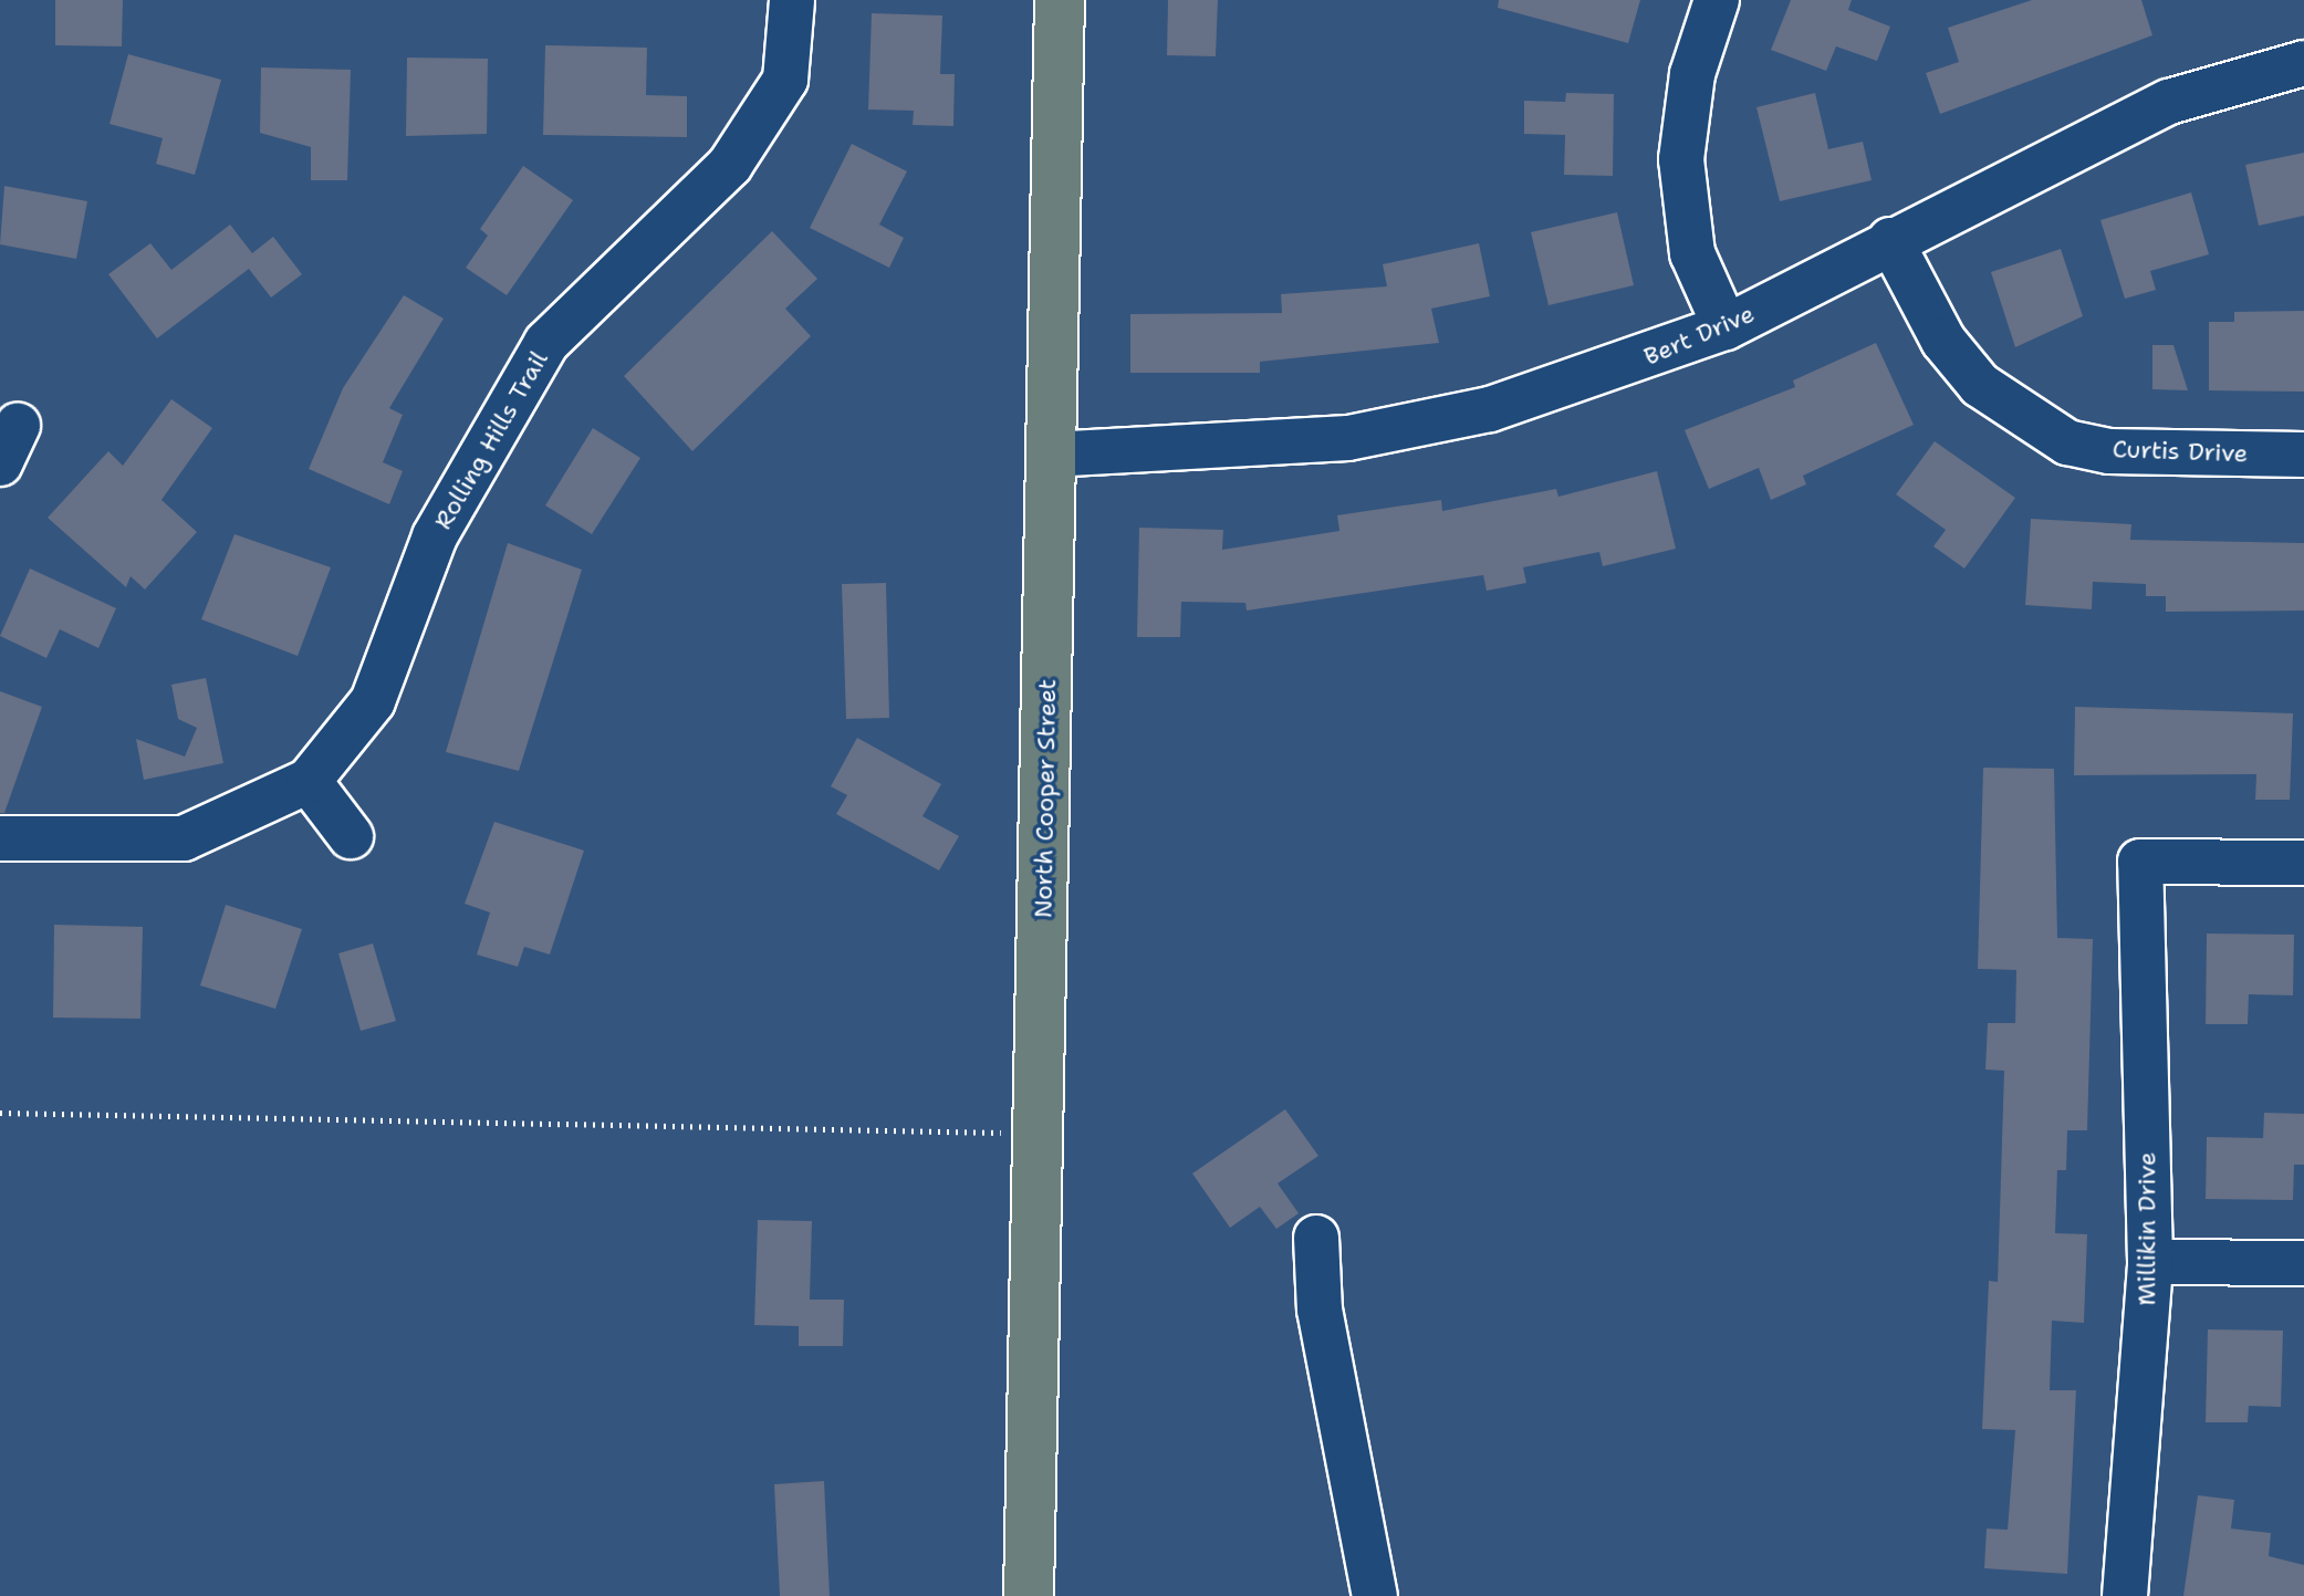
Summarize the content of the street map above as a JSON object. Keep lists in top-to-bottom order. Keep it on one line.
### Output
{"streets":{"main road":["North Cooper Street"],"street":["Bert Drive","Rolling Hills Trail","Curtis Drive","Millikin Drive"]},"crossings":[["Bert Drive","Curtis Drive"],["Bert Drive","North Cooper Street"]]}
